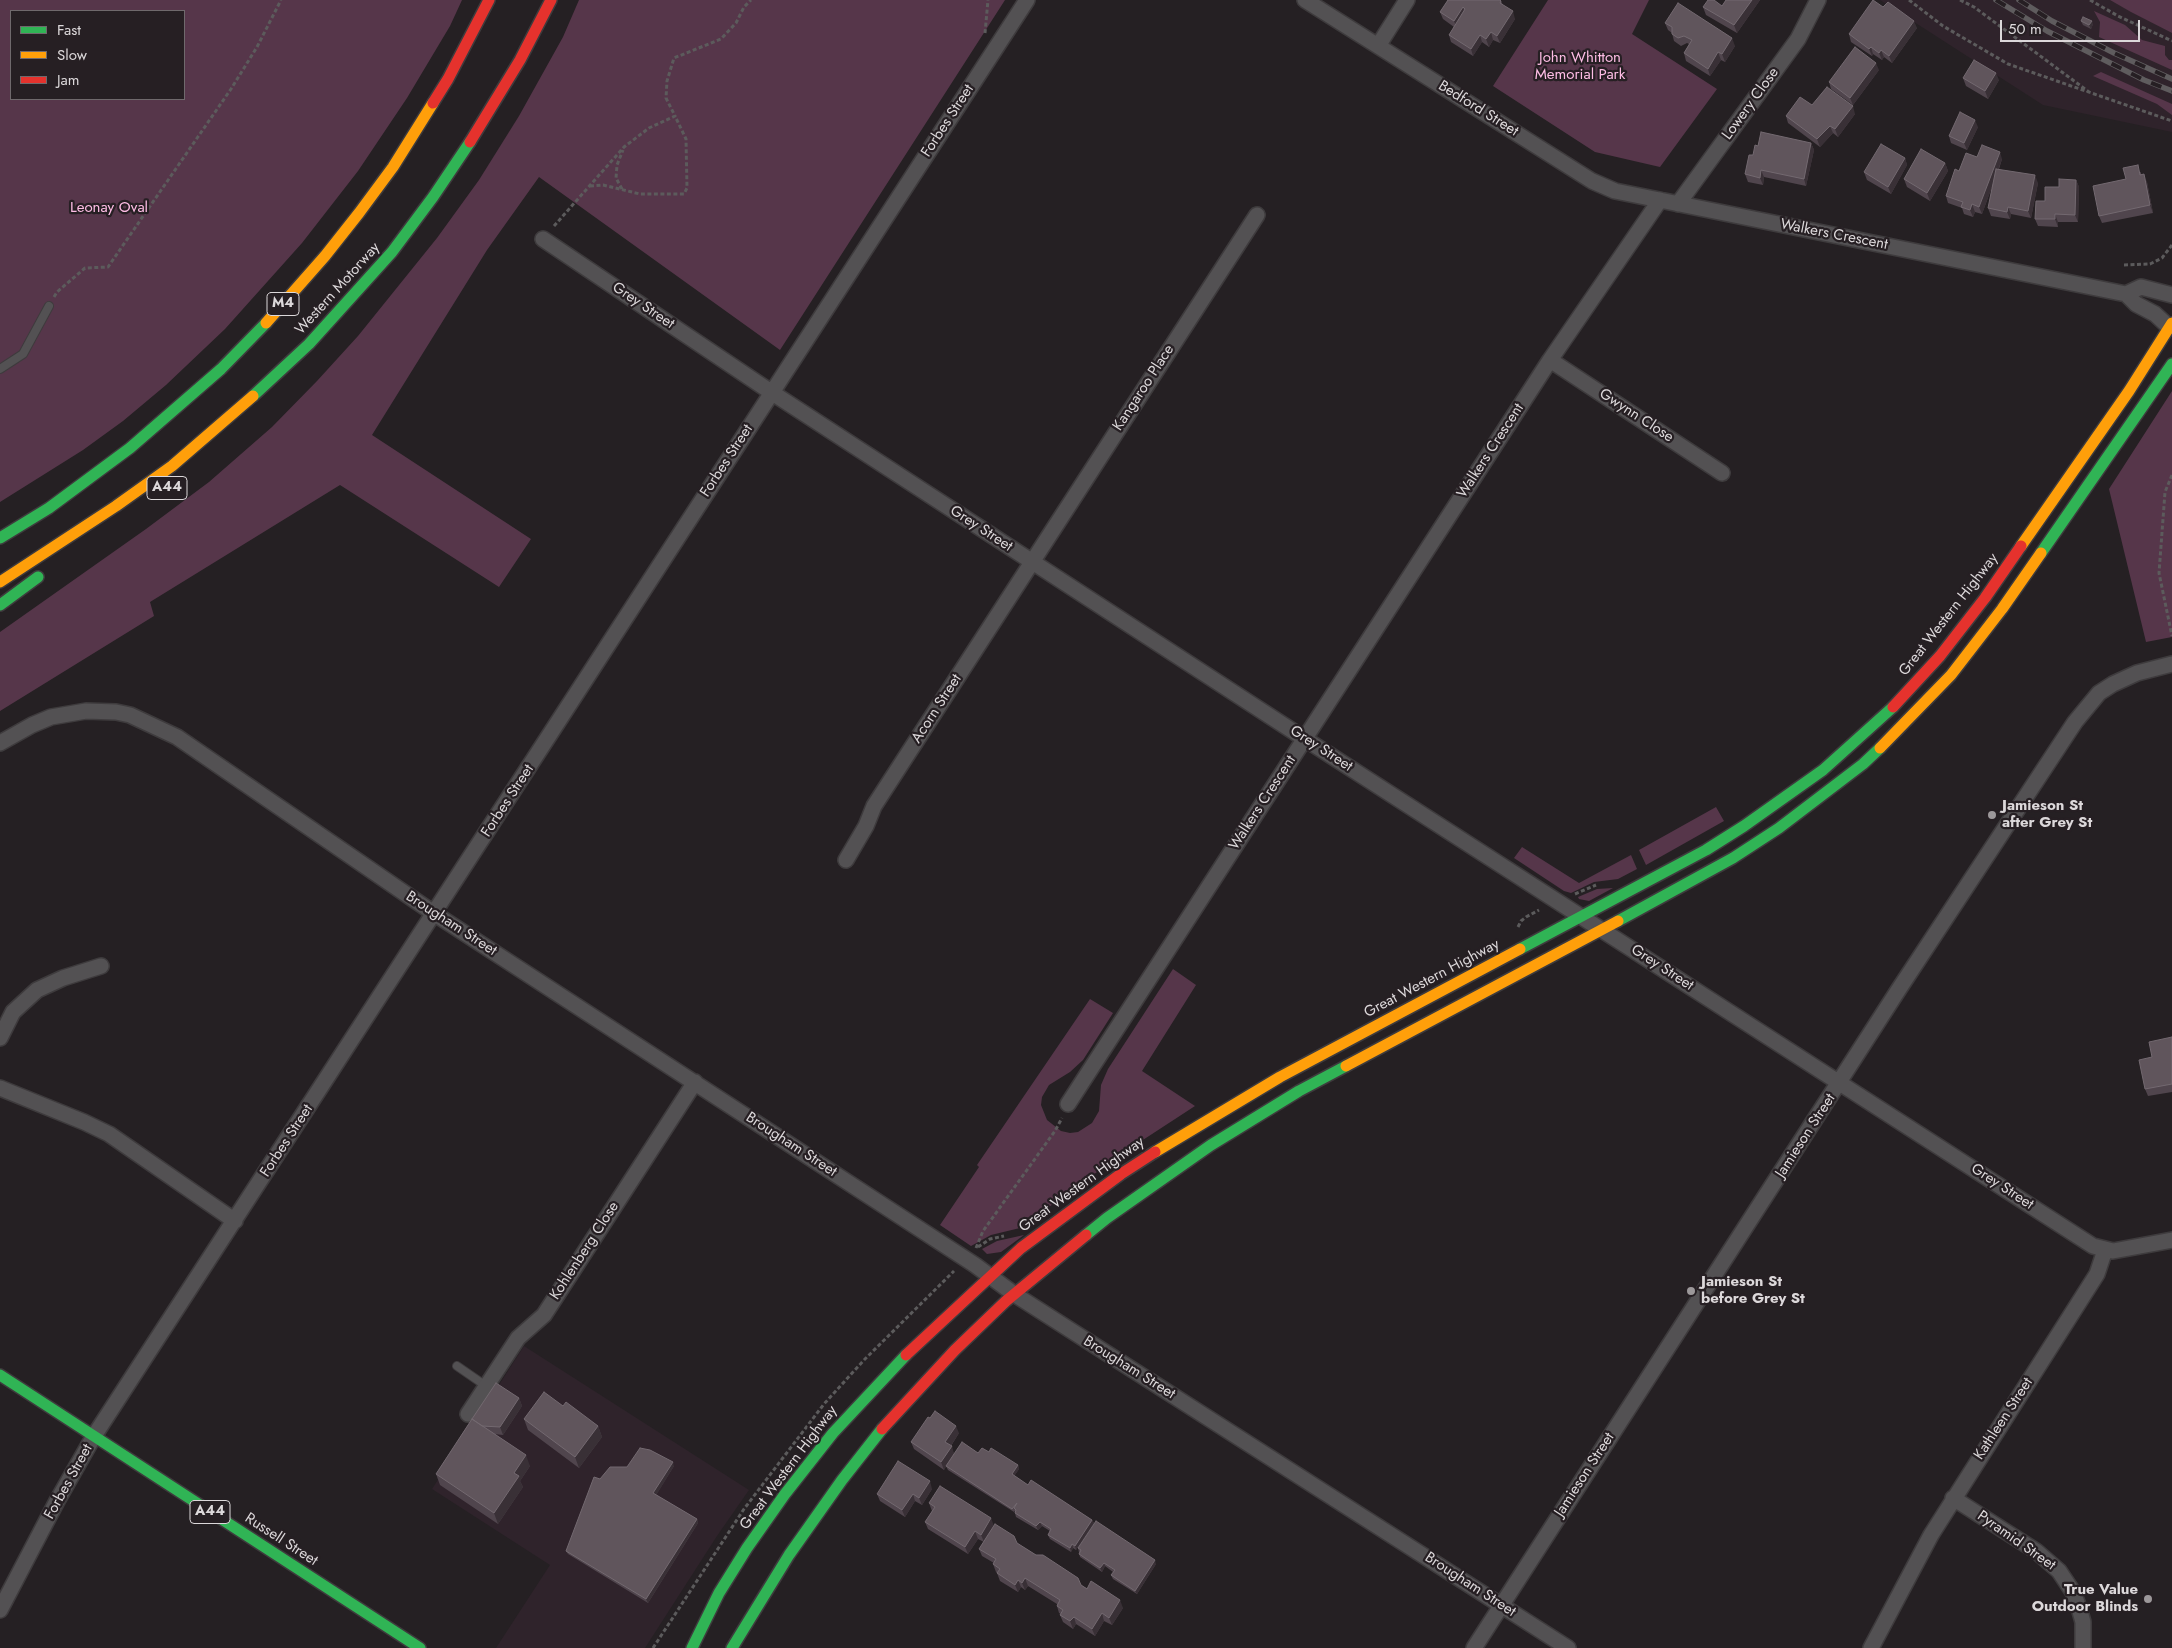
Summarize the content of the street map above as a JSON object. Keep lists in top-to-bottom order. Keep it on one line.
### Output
{"streets":{"main road":["Western Motorway","M4","A44","Great Western Highway","Russell Street"],"street":["Lowery Close","Bedford Street","Forbes Street","Walkers Crescent","Grey Street","Kangaroo Place","Gwynn Close","Acorn Street","Brougham Street","Jamieson Street","Kohlenberg Close","Kathleen Street","Pyramid Street"]},"crossings":[["Lowery Close","Walkers Crescent"],["Bedford Street","Walkers Crescent"],["Forbes Street","Grey Street"],["Forbes Street","Brougham Street"],["Forbes Street","Russell Street"],["Walkers Crescent","Grey Street"],["Walkers Crescent","Gwynn Close"],["Walkers Crescent","Great Western Highway"],["Grey Street","Kangaroo Place"],["Grey Street","Great Western Highway"],["Grey Street","Acorn Street"],["Grey Street","Jamieson Street"],["Grey Street","Kathleen Street"],["Kangaroo Place","Acorn Street"],["Great Western Highway","Brougham Street"],["Brougham Street","Jamieson Street"],["Brougham Street","Kohlenberg Close"],["Kathleen Street","Pyramid Street"]],"parks":["John Whitton Memorial Park","Leonay Oval"],"places":["Jamieson St after Grey St","Jamieson St before Grey St","True Value Outdoor Blinds"],"legend":["Fast","Slow","Jam"],"scale_bar":"50 m"}
